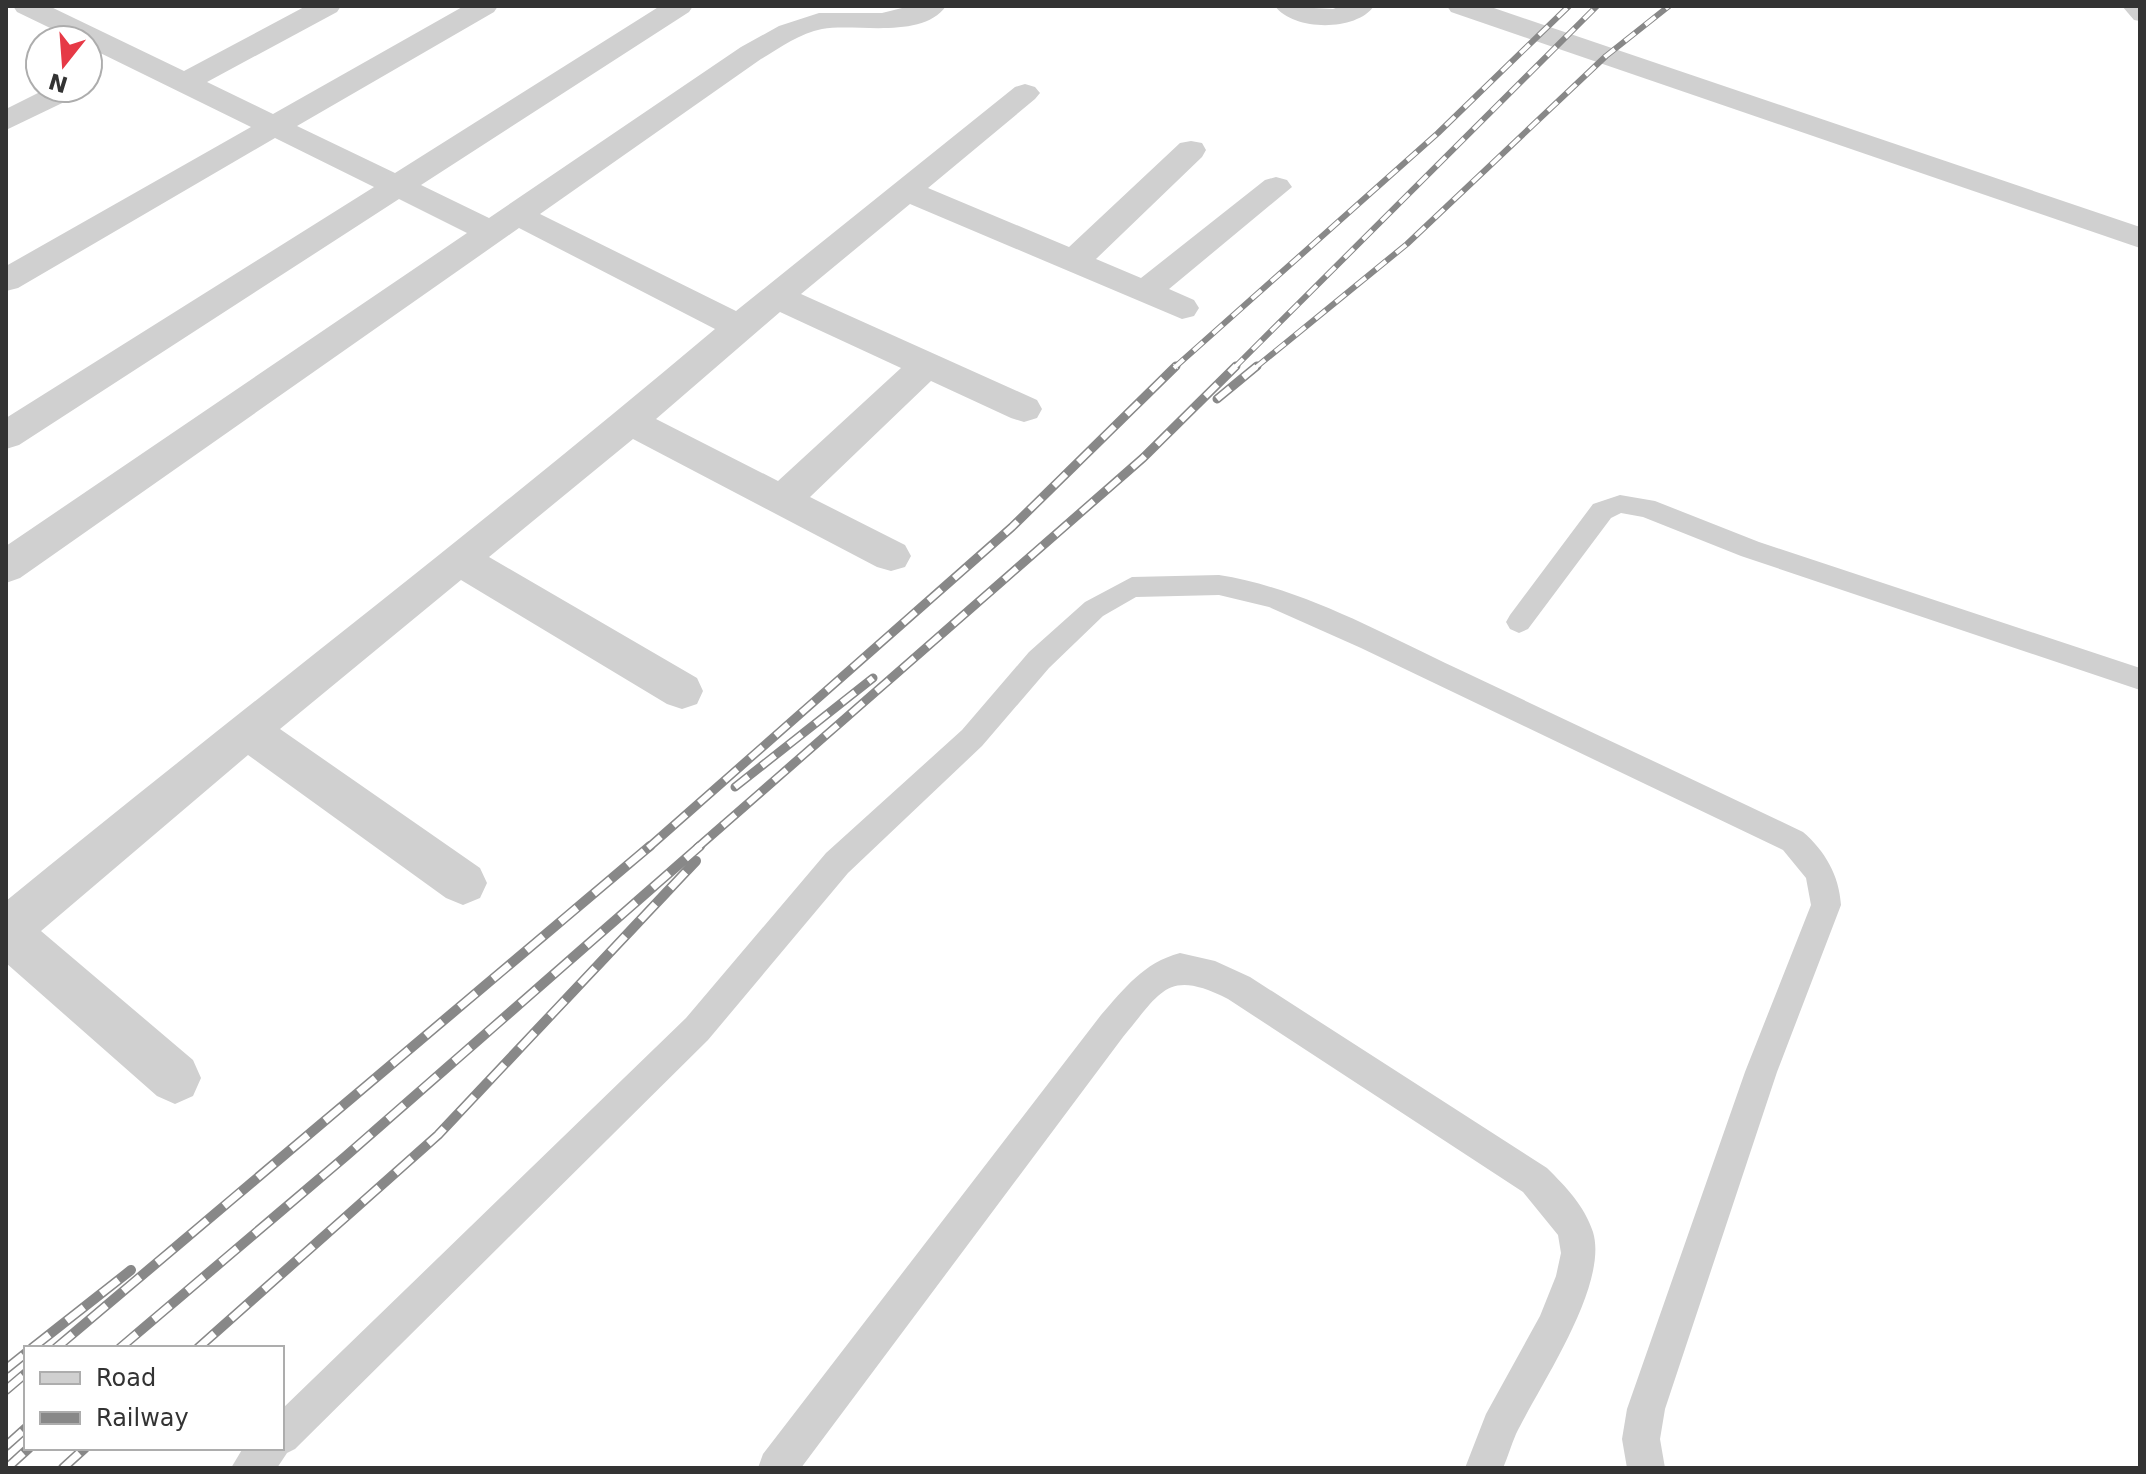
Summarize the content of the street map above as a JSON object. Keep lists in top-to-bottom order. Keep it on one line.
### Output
{"legend":["Road","Railway"],"north":"bottom"}
